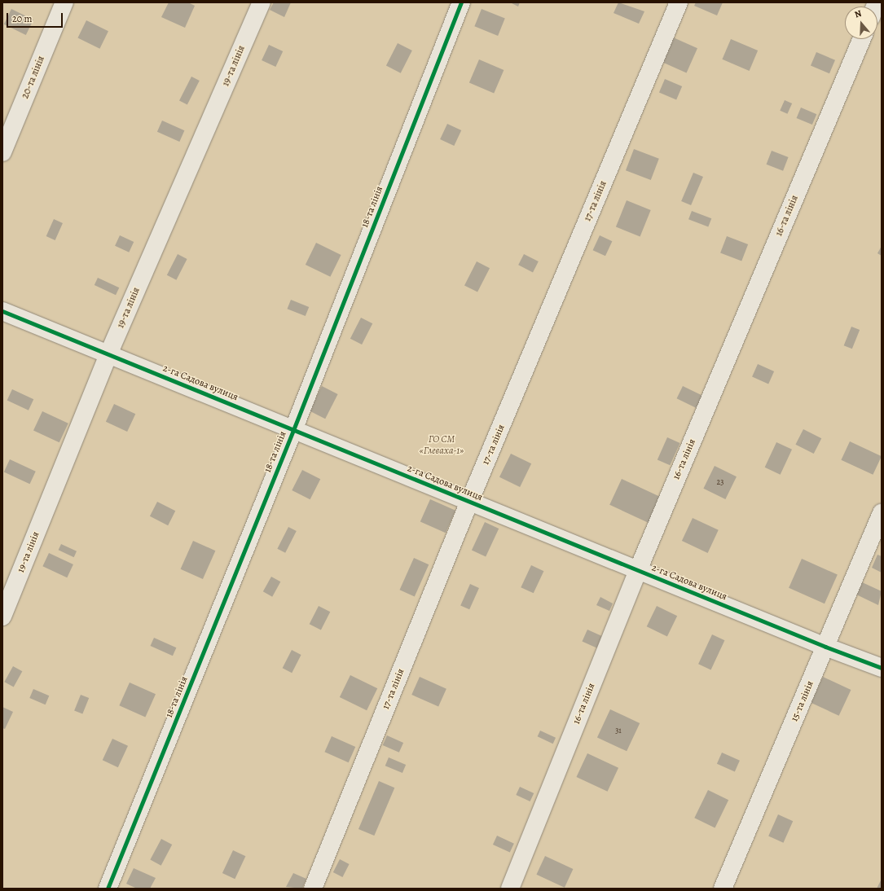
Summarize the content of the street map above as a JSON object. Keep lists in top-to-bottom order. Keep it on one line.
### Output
{"streets":{"street":["19-та лінія","20-та лінія","17-та лінія","18-та лінія","16-та лінія","2-га Садова вулиця","15-та лінія"]},"crossings":[["19-та лінія","2-га Садова вулиця"],["17-та лінія","2-га Садова вулиця"],["18-та лінія","2-га Садова вулиця"],["16-та лінія","2-га Садова вулиця"],["2-га Садова вулиця","15-та лінія"]],"parks":["ГО СМ «Глеваха-1»"],"house_numbers":["23","31"],"scale_bar":"20 m","north":"top"}
